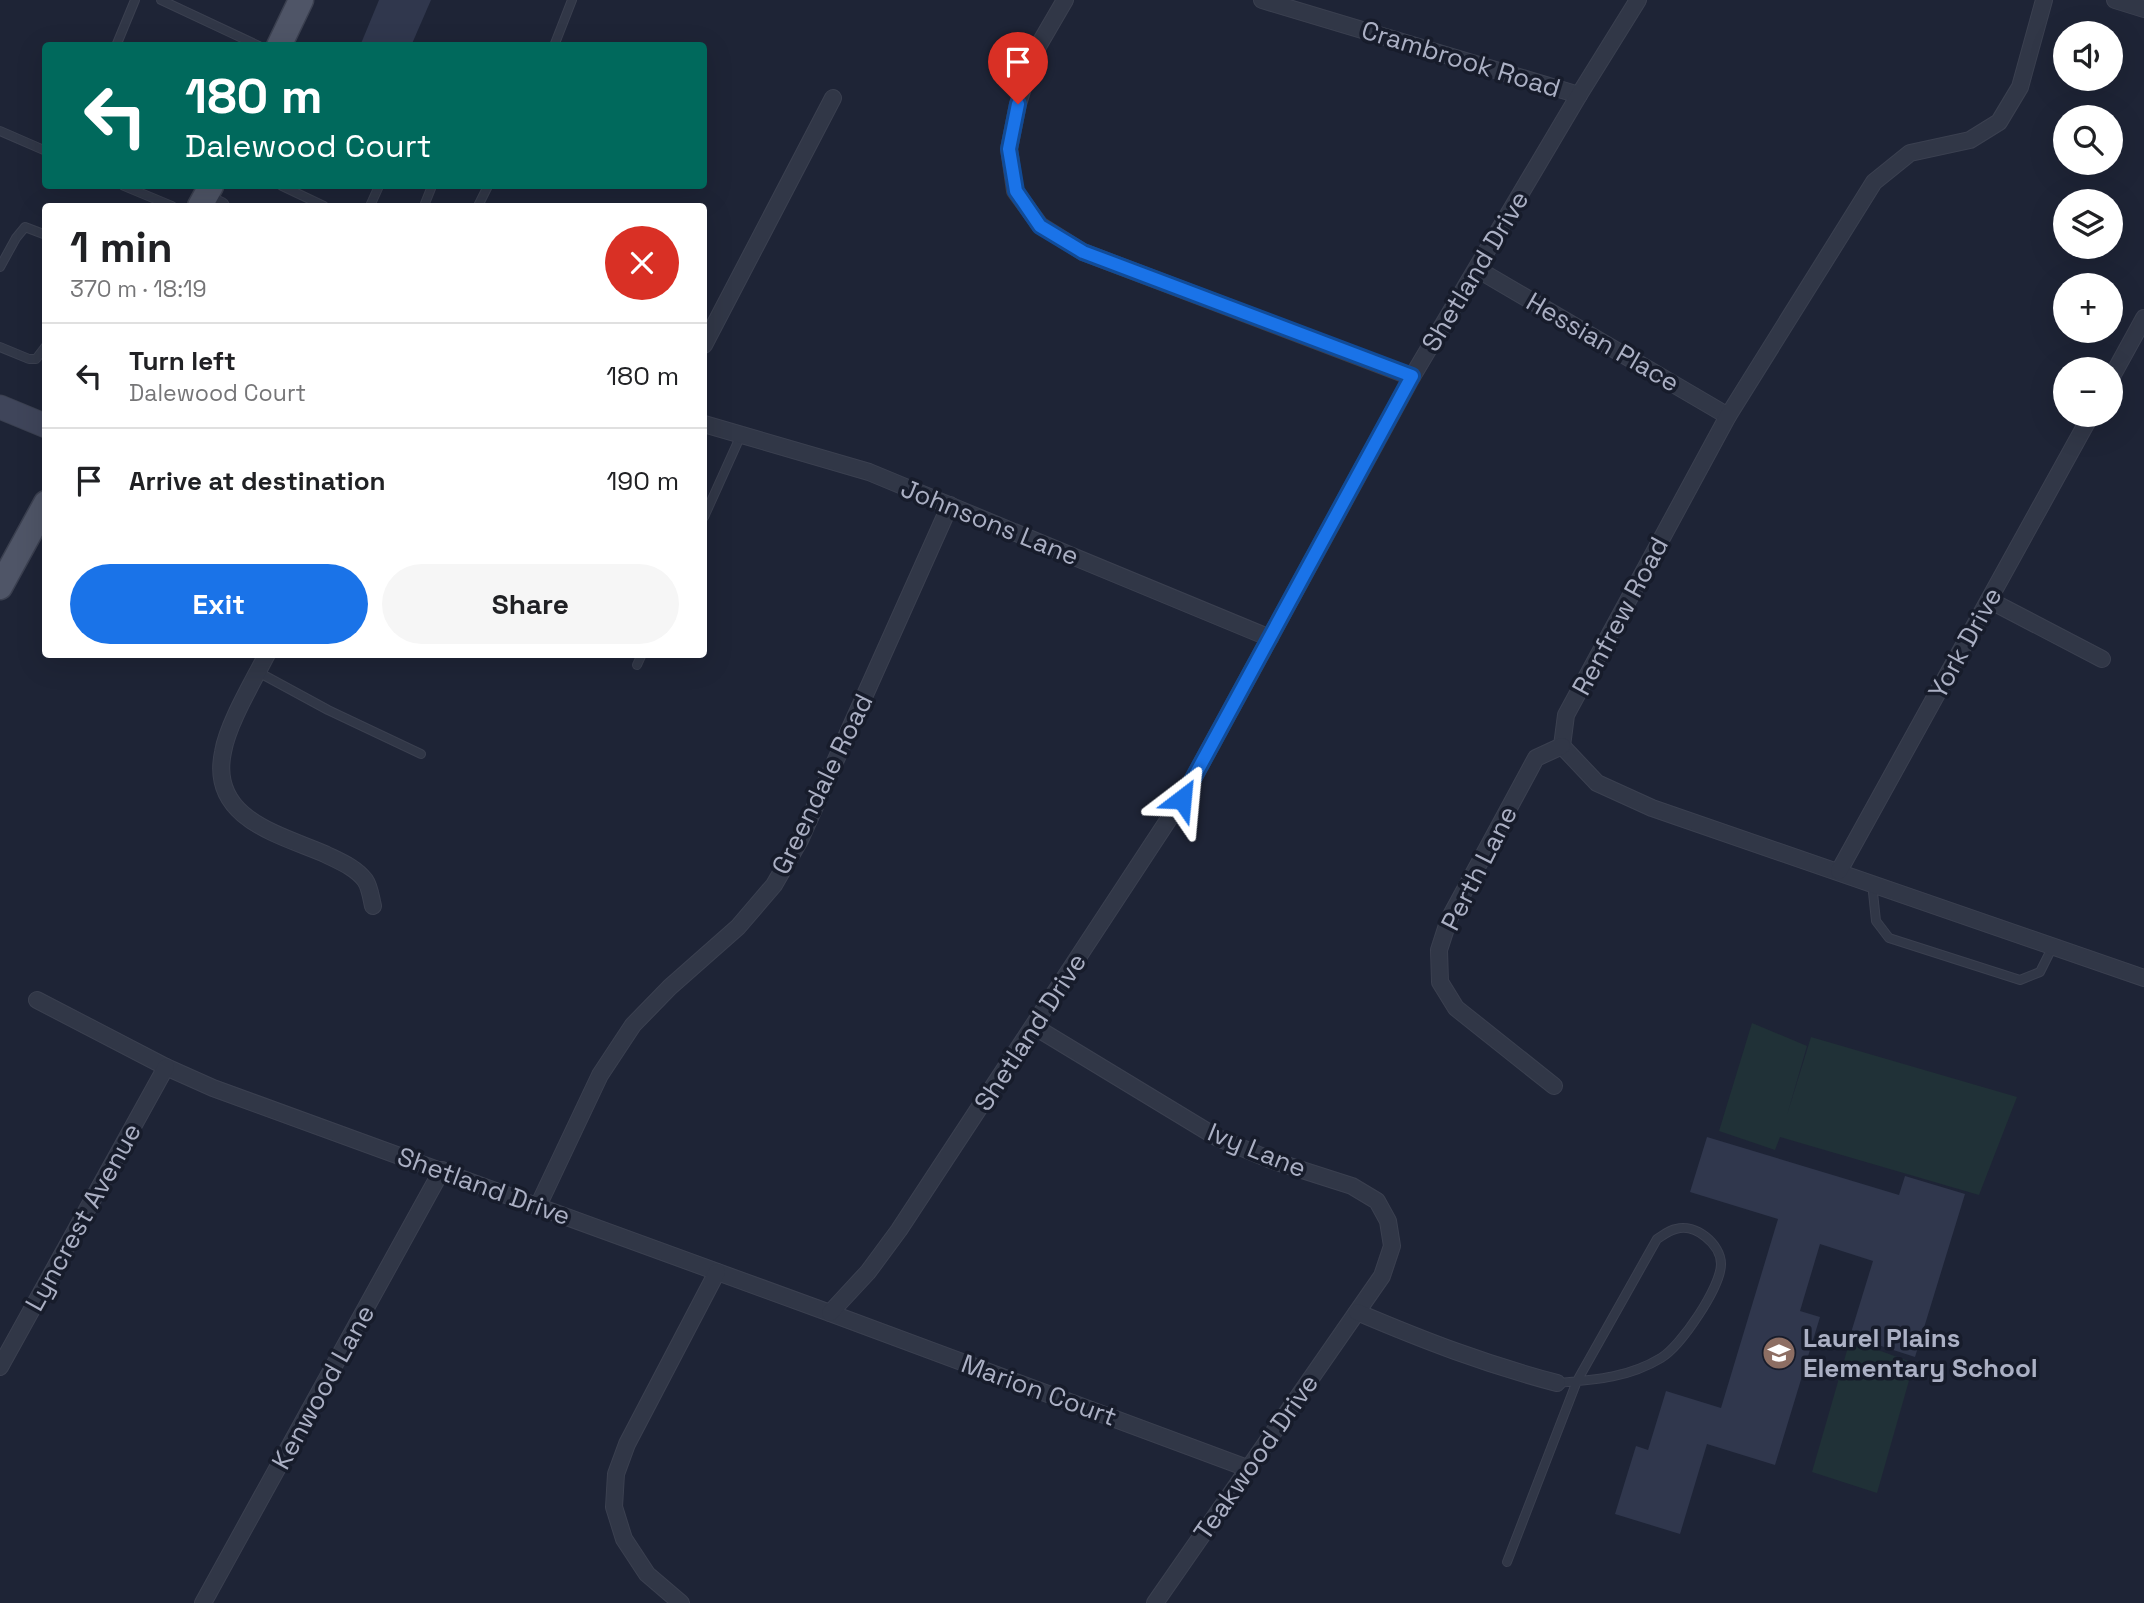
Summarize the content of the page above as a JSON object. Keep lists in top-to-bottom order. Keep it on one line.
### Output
{"streets":{"street":["Crambrook Road","Shetland Drive","Hessian Place","Johnsons Lane","Renfrew Road","York Drive","Greendale Road","Perth Lane","Ivy Lane","Lyncrest Avenue","Kenwood Lane","Marion Court","Teakwood Drive"]},"crossings":[["Crambrook Road","Shetland Drive"],["Shetland Drive","Hessian Place"],["Shetland Drive","Johnsons Lane"],["Shetland Drive","Greendale Road"],["Shetland Drive","Ivy Lane"],["Shetland Drive","Lyncrest Avenue"],["Shetland Drive","Kenwood Lane"],["Shetland Drive","Marion Court"],["Hessian Place","Renfrew Road"],["Johnsons Lane","Greendale Road"],["Renfrew Road","Perth Lane"],["Ivy Lane","Teakwood Drive"],["Marion Court","Teakwood Drive"]],"places":{"school or university":["Laurel Plains Elementary School"]},"page":{"map_buttons":["+","−"],"turn":["180 m","Dalewood Court"],"heading":["1 min","370 m · 18:19"],"list":[{"name":"Turn left","note":"Dalewood Court","value":"180 m"},{"name":"Arrive at destination","value":"190 m"}],"buttons":["Exit","Share"]}}
